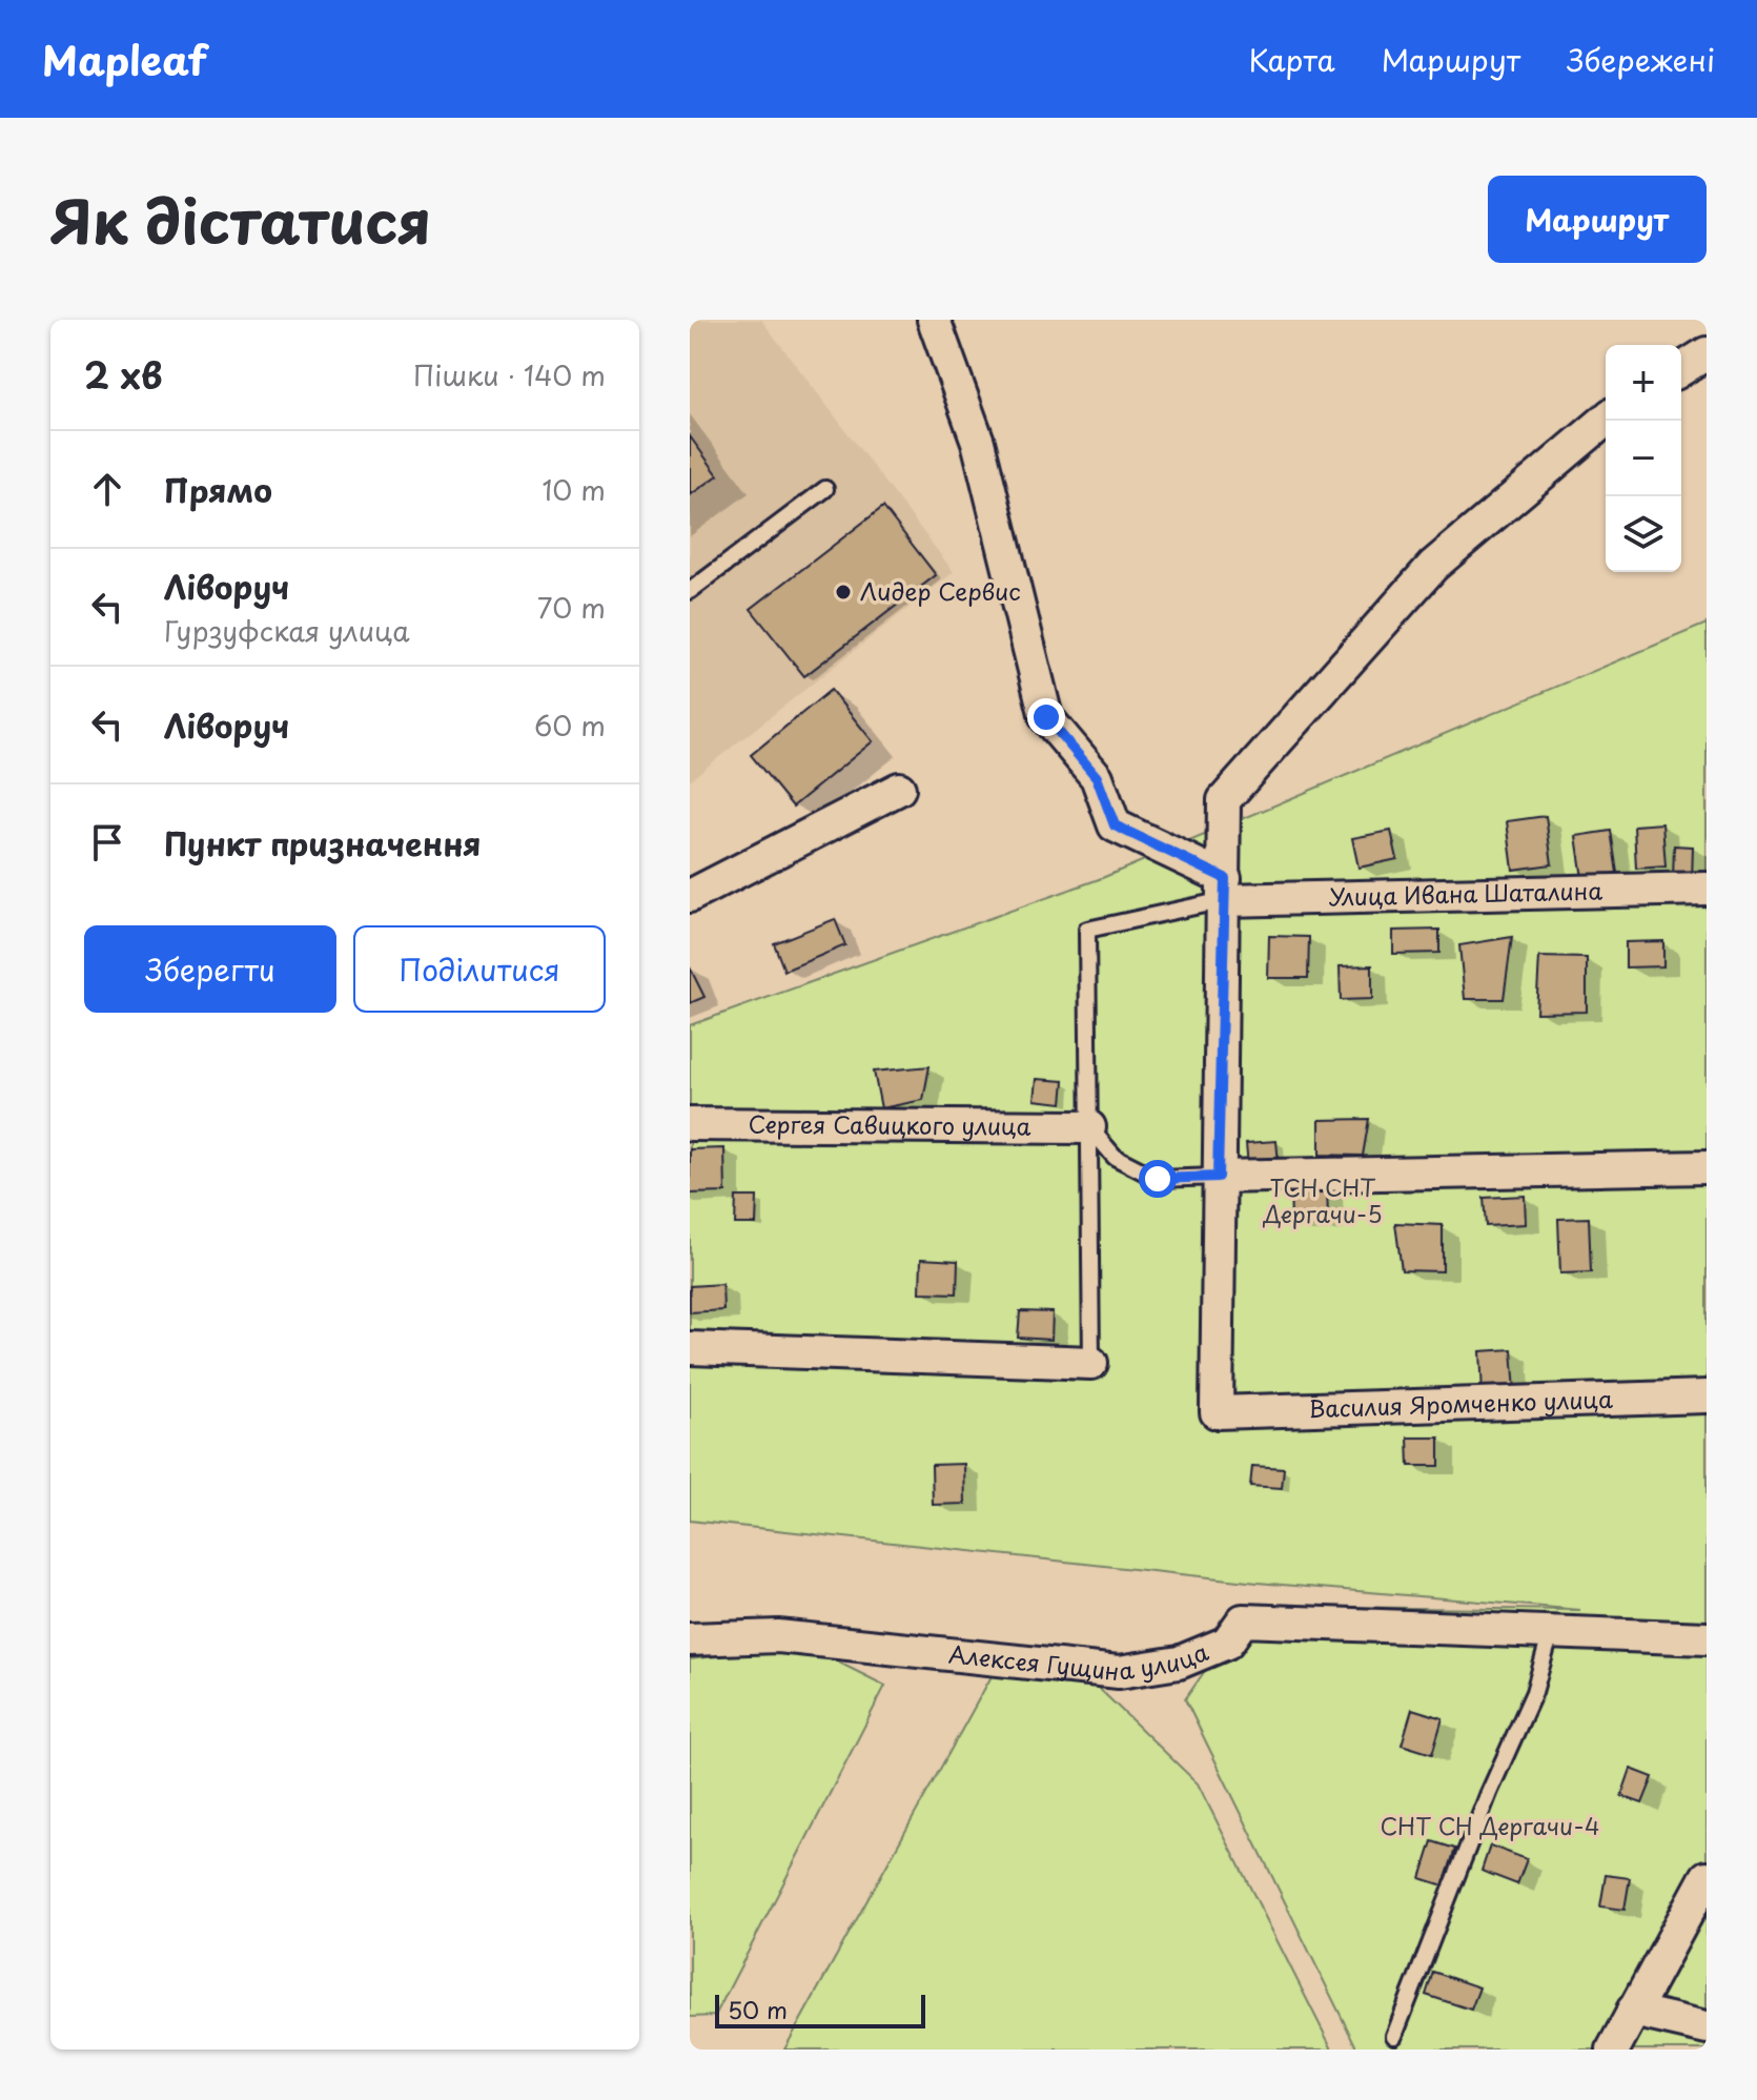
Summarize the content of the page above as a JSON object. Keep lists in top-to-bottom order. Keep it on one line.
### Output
{"streets":{"street":["Улица Ивана Шаталина","Сергея Савицкого улица","Василия Яромченко улица","Алексея Гущина улица"]},"parks":["ТСН СНТ Дергачи-5","СНТ СН Дергачи-4"],"places":["Лидер Сервис"],"scale_bar":"50 m","page":{"header":"Mapleaf","nav":["Карта","Маршрут","Збережені"],"title":"Як дістатися","buttons":["Маршрут",["Зберегти","Поділитися"]],"heading":["2 хв","Пішки · 140 m"],"map_buttons":["+","−"],"list":[["Прямо","10 m"],["Ліворуч","Гурзуфская улица","70 m"],["Ліворуч","60 m"],"Пункт призначення"],"scale":"50 m"}}
